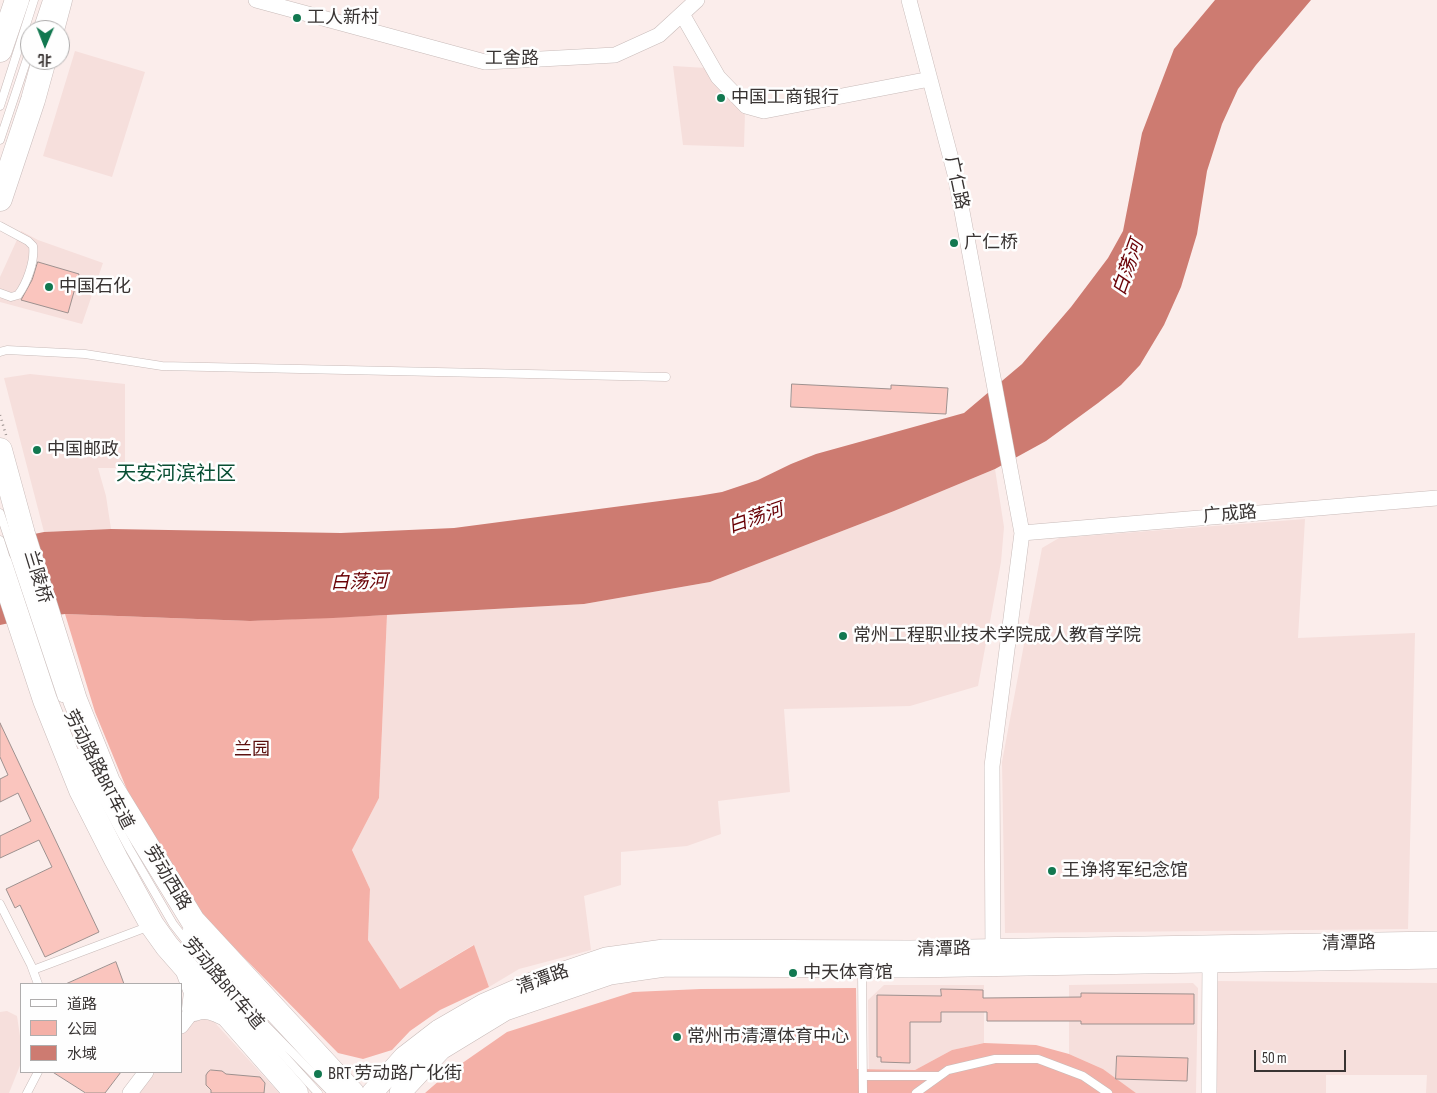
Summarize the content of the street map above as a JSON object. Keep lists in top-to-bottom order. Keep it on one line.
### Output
{"streets":{"main road":["兰陵桥","劳动西路","清潭路"],"street":["工舍路","广仁路","广成路"],"lane":["劳动路路BRT车道","劳动路BRT车道"]},"crossings":[["广仁路","广成路"],["兰陵桥","劳动路路BRT车道"],["兰陵桥","劳动西路"],["劳动路路BRT车道","劳动西路"],["劳动西路","劳动路BRT车道"]],"districts":["天安河滨社区"],"water":["白荡河"],"parks":["兰园"],"places":["工人新村","中国工商银行","广仁桥","中国石化","中国邮政","常州工程职业技术学院成人教育学院","王诤将军纪念馆","中天体育馆","常州市清潭体育中心","BRT 劳动路广化街"],"legend":["道路","公园","水域"],"scale_bar":"50 m","north":"bottom"}
